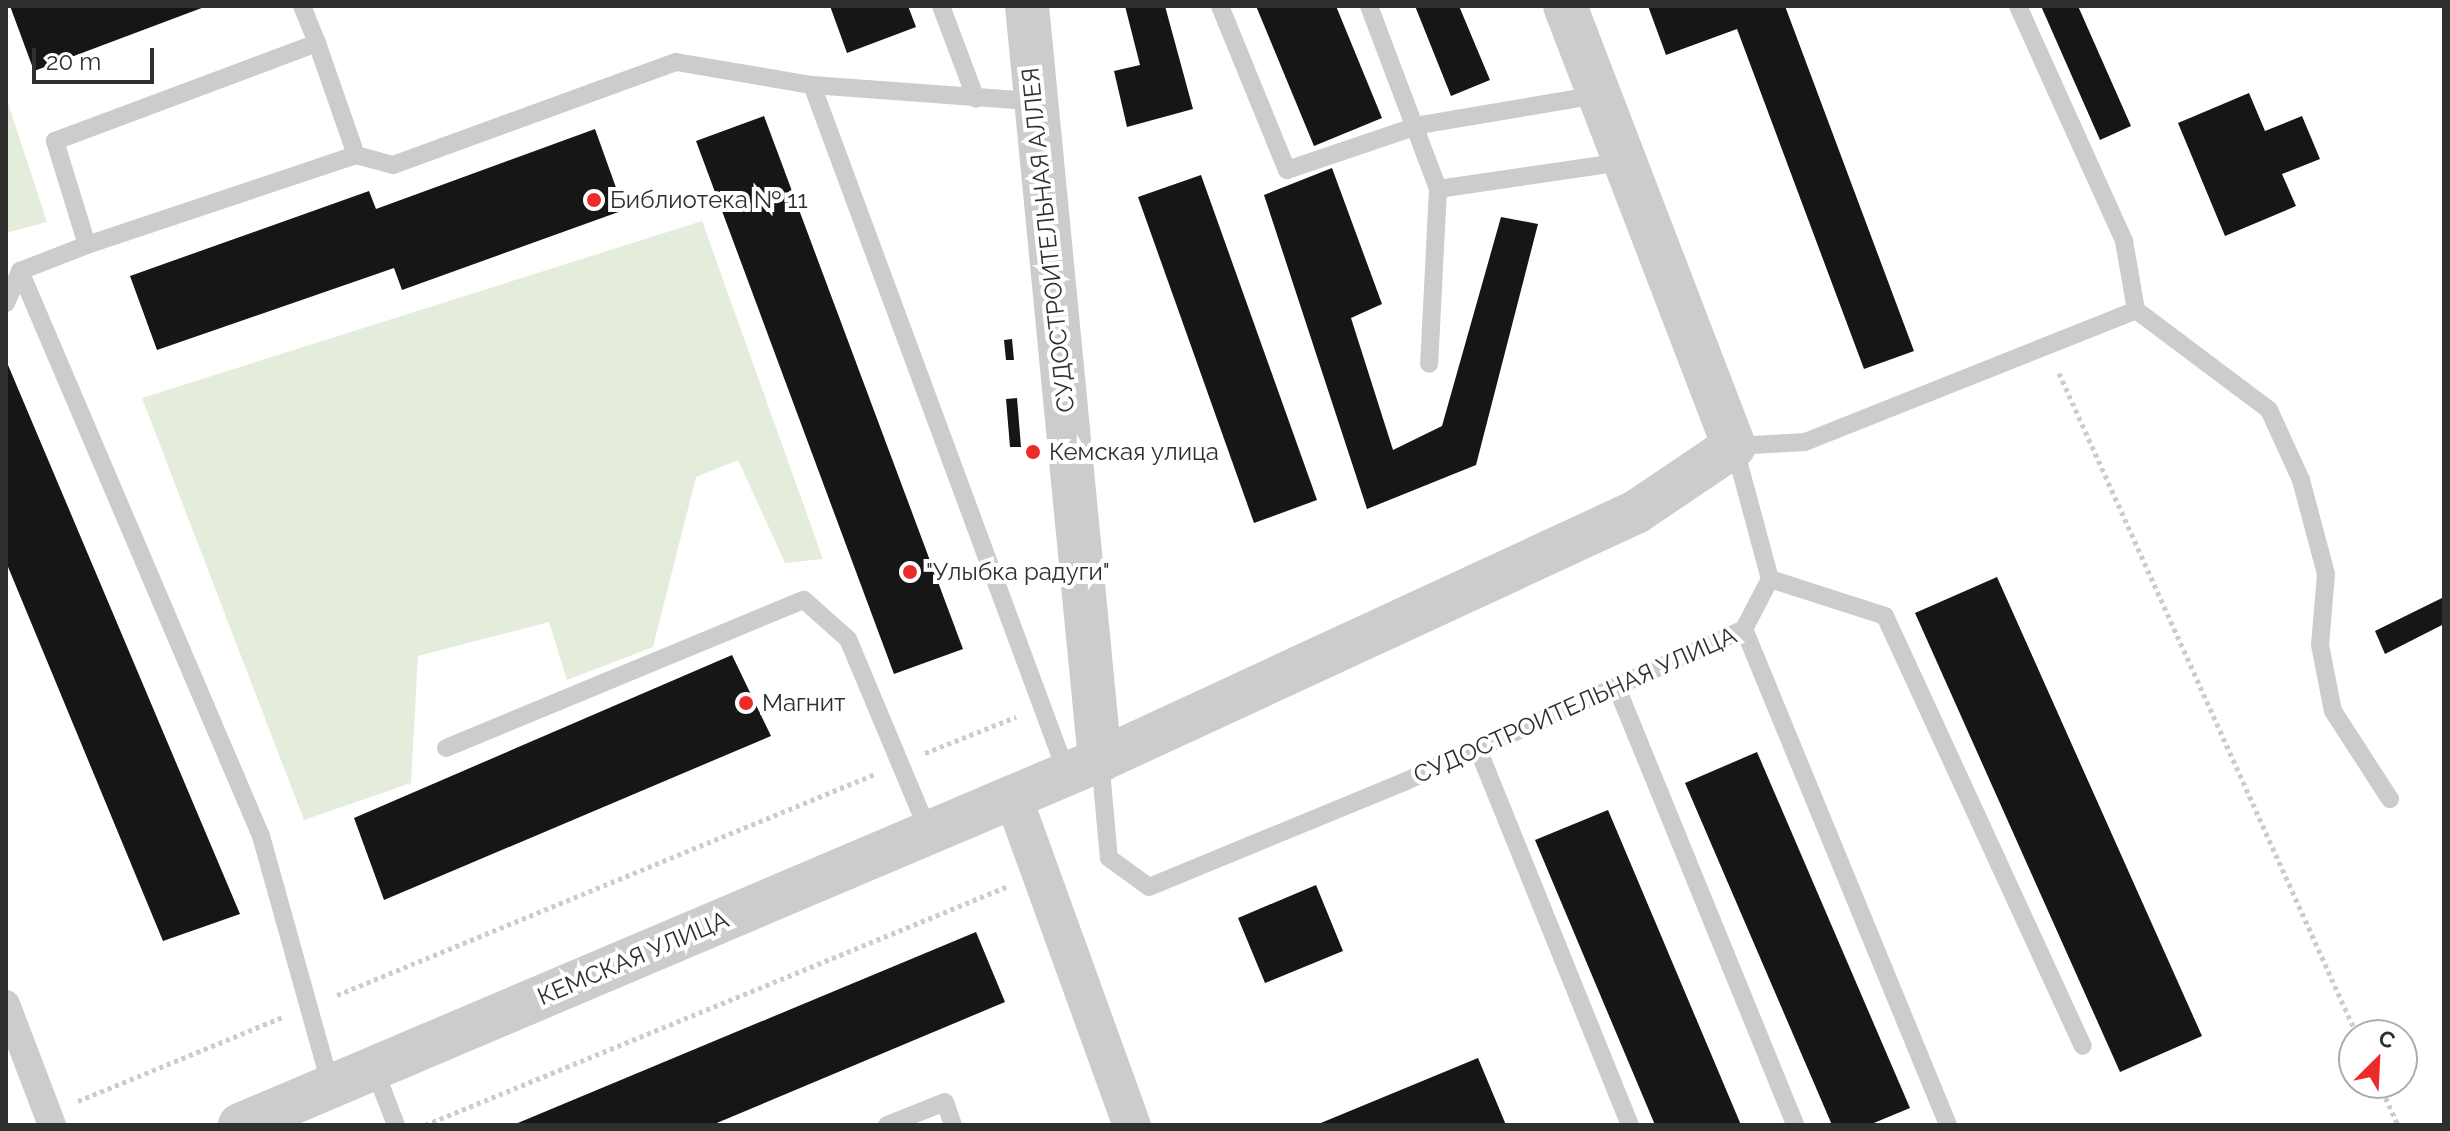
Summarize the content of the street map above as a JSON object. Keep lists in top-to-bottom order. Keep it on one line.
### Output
{"streets":{"street":["СУДОСТРОИТЕЛЬНАЯ АЛЛЕЯ","КЕМСКАЯ УЛИЦА"],"lane":["СУДОСТРОИТЕЛЬНАЯ УЛИЦА"]},"crossings":[["СУДОСТРОИТЕЛЬНАЯ АЛЛЕЯ","СУДОСТРОИТЕЛЬНАЯ УЛИЦА"],["СУДОСТРОИТЕЛЬНАЯ АЛЛЕЯ","КЕМСКАЯ УЛИЦА"],["СУДОСТРОИТЕЛЬНАЯ УЛИЦА","КЕМСКАЯ УЛИЦА"]],"places":["Библиотека № 11","Кемская улица","\"Улыбка радуги\"","Магнит"],"scale_bar":"20 m","north":"top right"}
